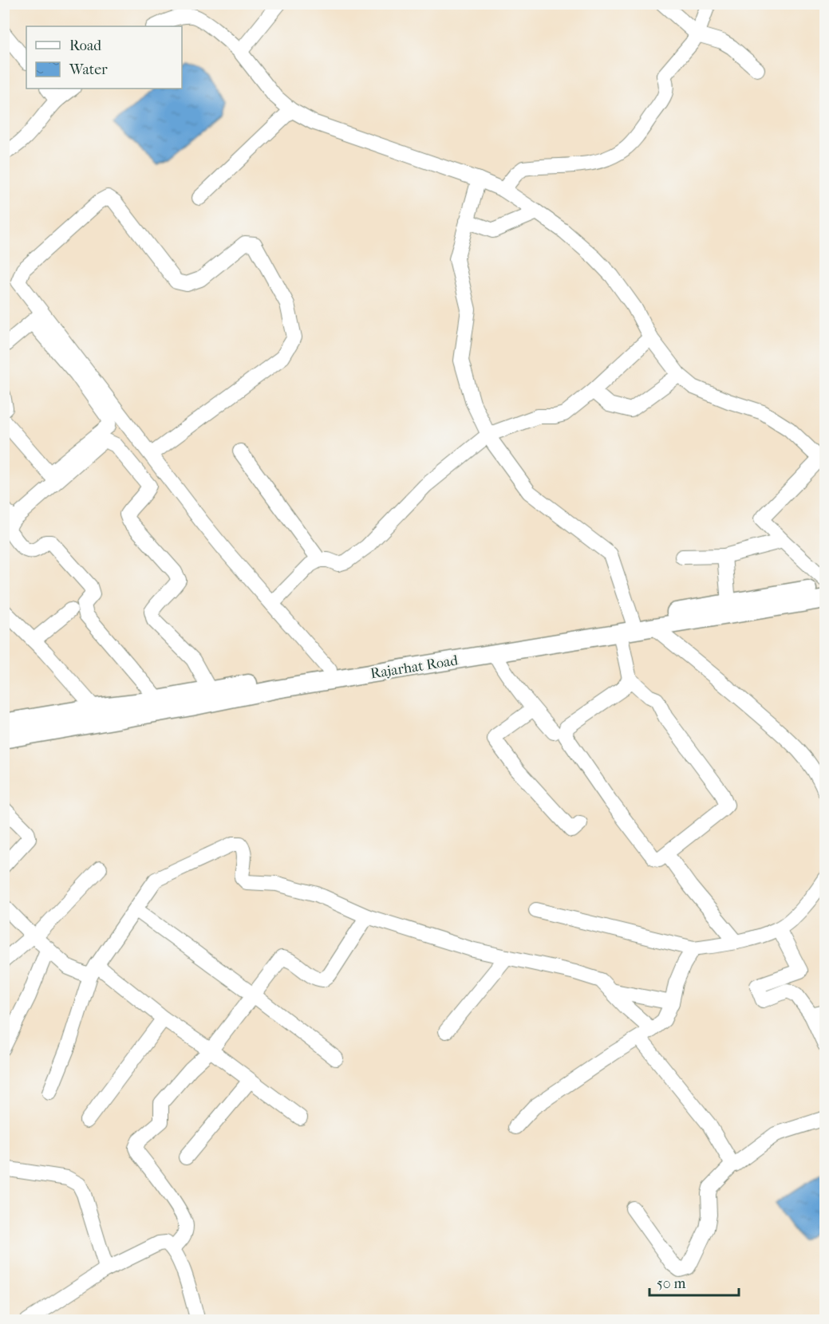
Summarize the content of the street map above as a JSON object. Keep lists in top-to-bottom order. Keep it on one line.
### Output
{"streets":{"main road":["Rajarhat Road"]},"legend":["Road","Water"],"scale_bar":"50 m"}
